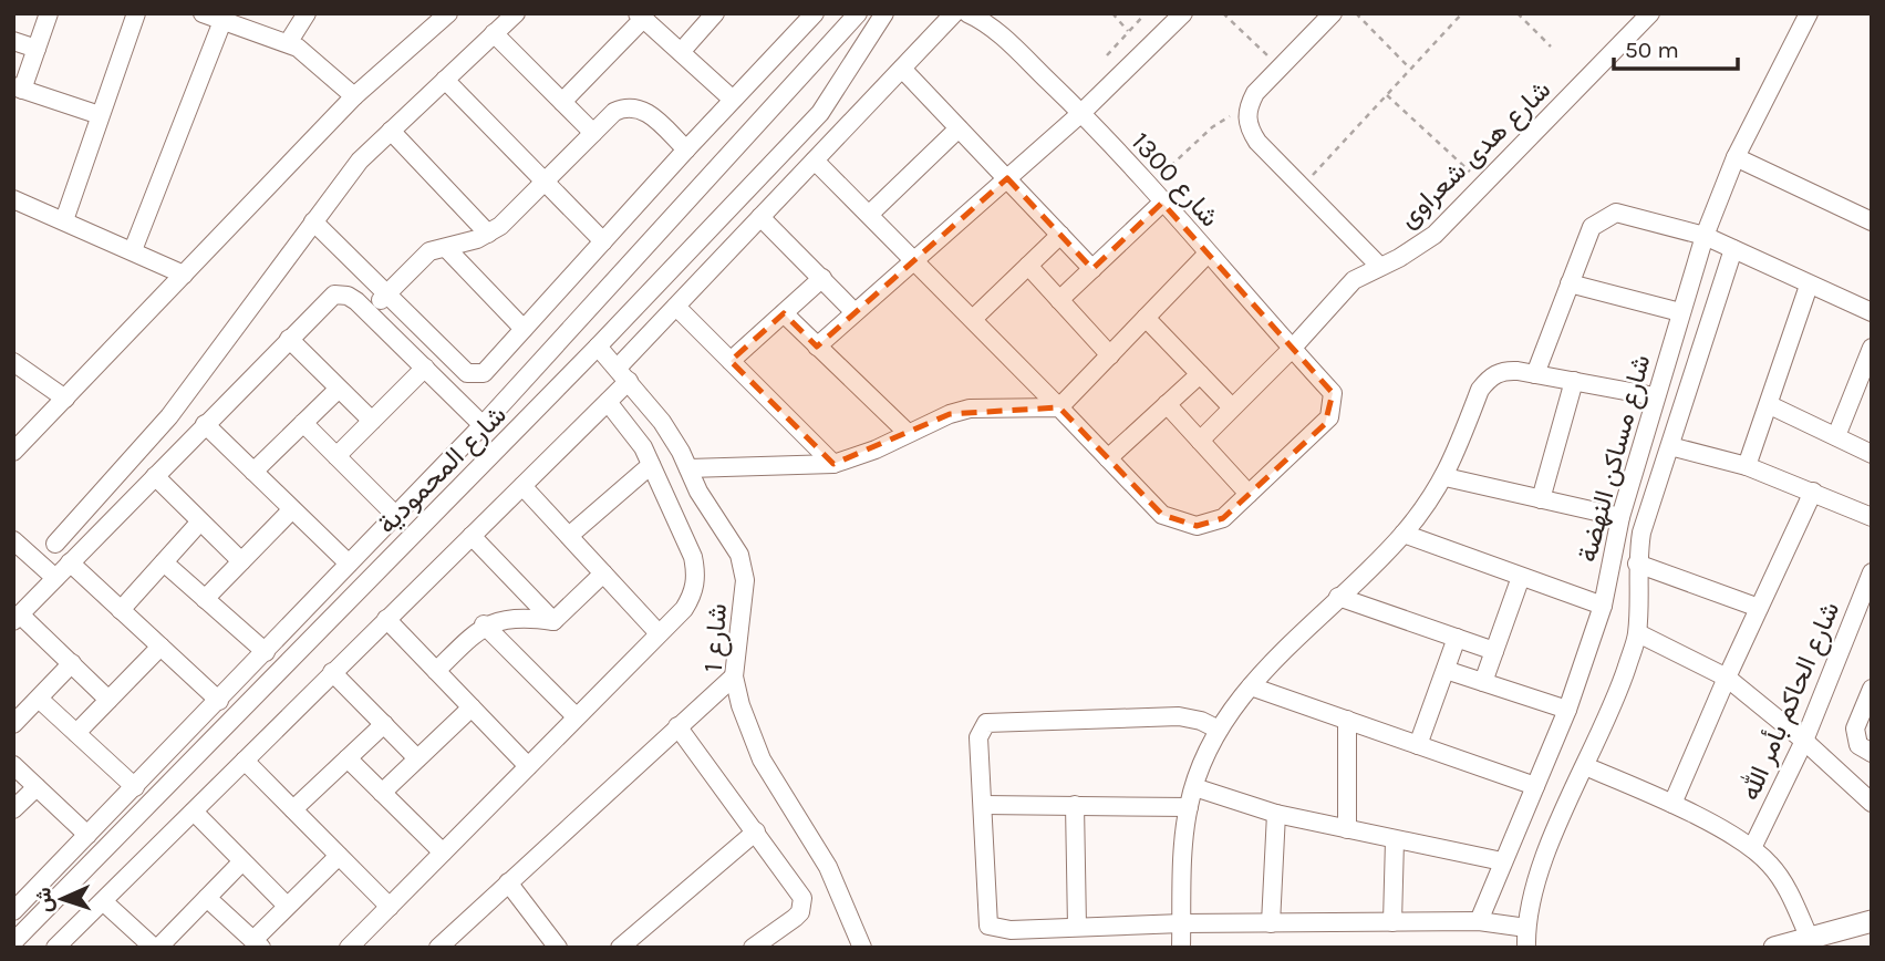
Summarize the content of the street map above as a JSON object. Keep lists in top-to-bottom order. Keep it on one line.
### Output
{"streets":{"street":["شارع هدى شعراوى","شارع 1300","شارع مساكن النهضة","شارع المحمودية","شارع 1","شارع الحاكم بأمر الله"]},"crossings":[["شارع هدى شعراوى","شارع 1300"],["شارع المحمودية","شارع 1"]],"scale_bar":"50 m","north":"left"}
